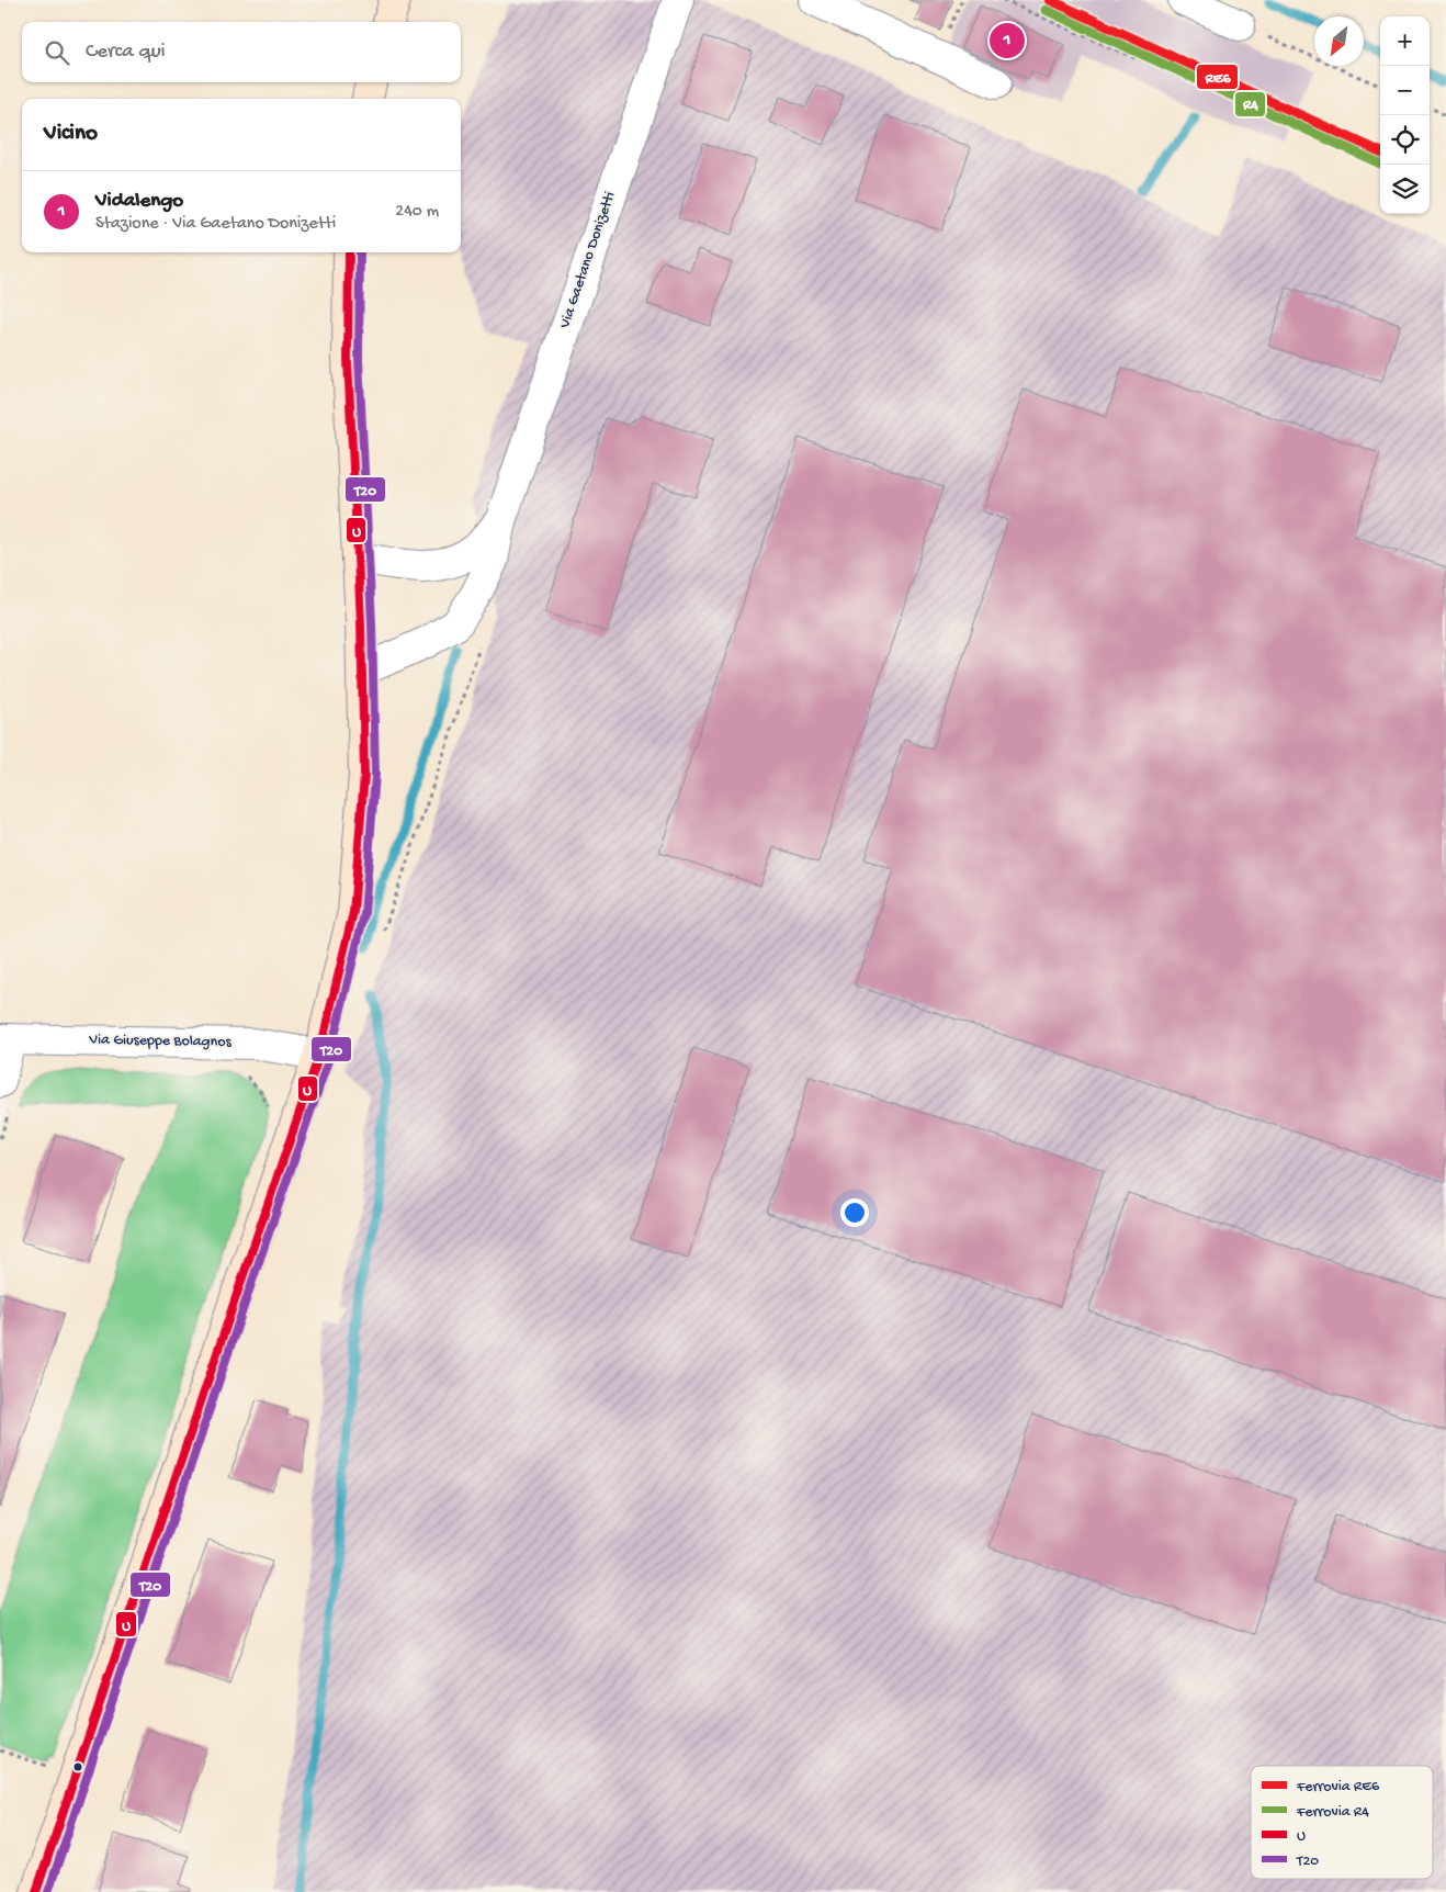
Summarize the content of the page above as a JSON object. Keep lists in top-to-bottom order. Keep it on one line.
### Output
{"streets":{"street":["Via Gaetano Donizetti","Via Giuseppe Bolagnos"]},"lines":["rail line RE6","rail line R4","transit line U","transit line T20"],"legend":["Ferrovia RE6","Ferrovia R4","U","T20"],"north":"bottom left","page":{"map_buttons":["+","−"],"pins":"1","search":"Cerca qui","heading":"Vicino","list":[{"mark":"1","name":"Vidalengo","note":"Stazione · Via Gaetano Donizetti","value":"240 m"}]}}
